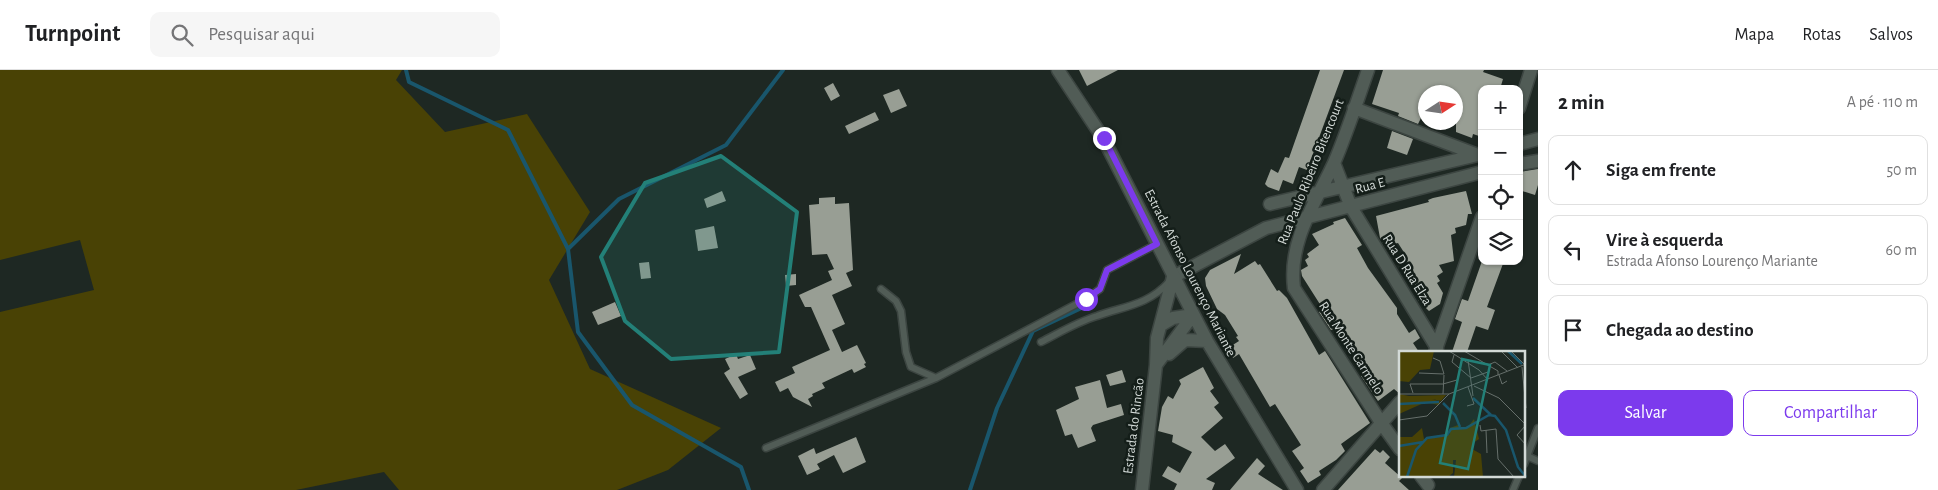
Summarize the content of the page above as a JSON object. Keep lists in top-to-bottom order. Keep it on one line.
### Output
{"streets":{"street":["Rua Paulo Ribeiro Bitencourt","Rua E","Rua D Rua Elza","Estrada Afonso Lourenço Mariante","Rua Monte Carmelo","Estrada do Rincão"]},"crossings":[["Rua Paulo Ribeiro Bitencourt","Rua E"],["Rua Paulo Ribeiro Bitencourt","Rua D Rua Elza"],["Rua Paulo Ribeiro Bitencourt","Rua Monte Carmelo"],["Rua E","Rua D Rua Elza"],["Rua E","Estrada Afonso Lourenço Mariante"],["Rua E","Estrada do Rincão"],["Estrada Afonso Lourenço Mariante","Estrada do Rincão"]],"north":"right","page":{"header":"Turnpoint","search":"Pesquisar aqui","nav":["Mapa","Rotas","Salvos"],"heading":["2 min","A pé · 110 m"],"map_buttons":["+","−"],"list":[["Siga em frente","50 m"],["Vire à esquerda","Estrada Afonso Lourenço Mariante","60 m"],"Chegada ao destino"],"buttons":["Salvar","Compartilhar"]}}
